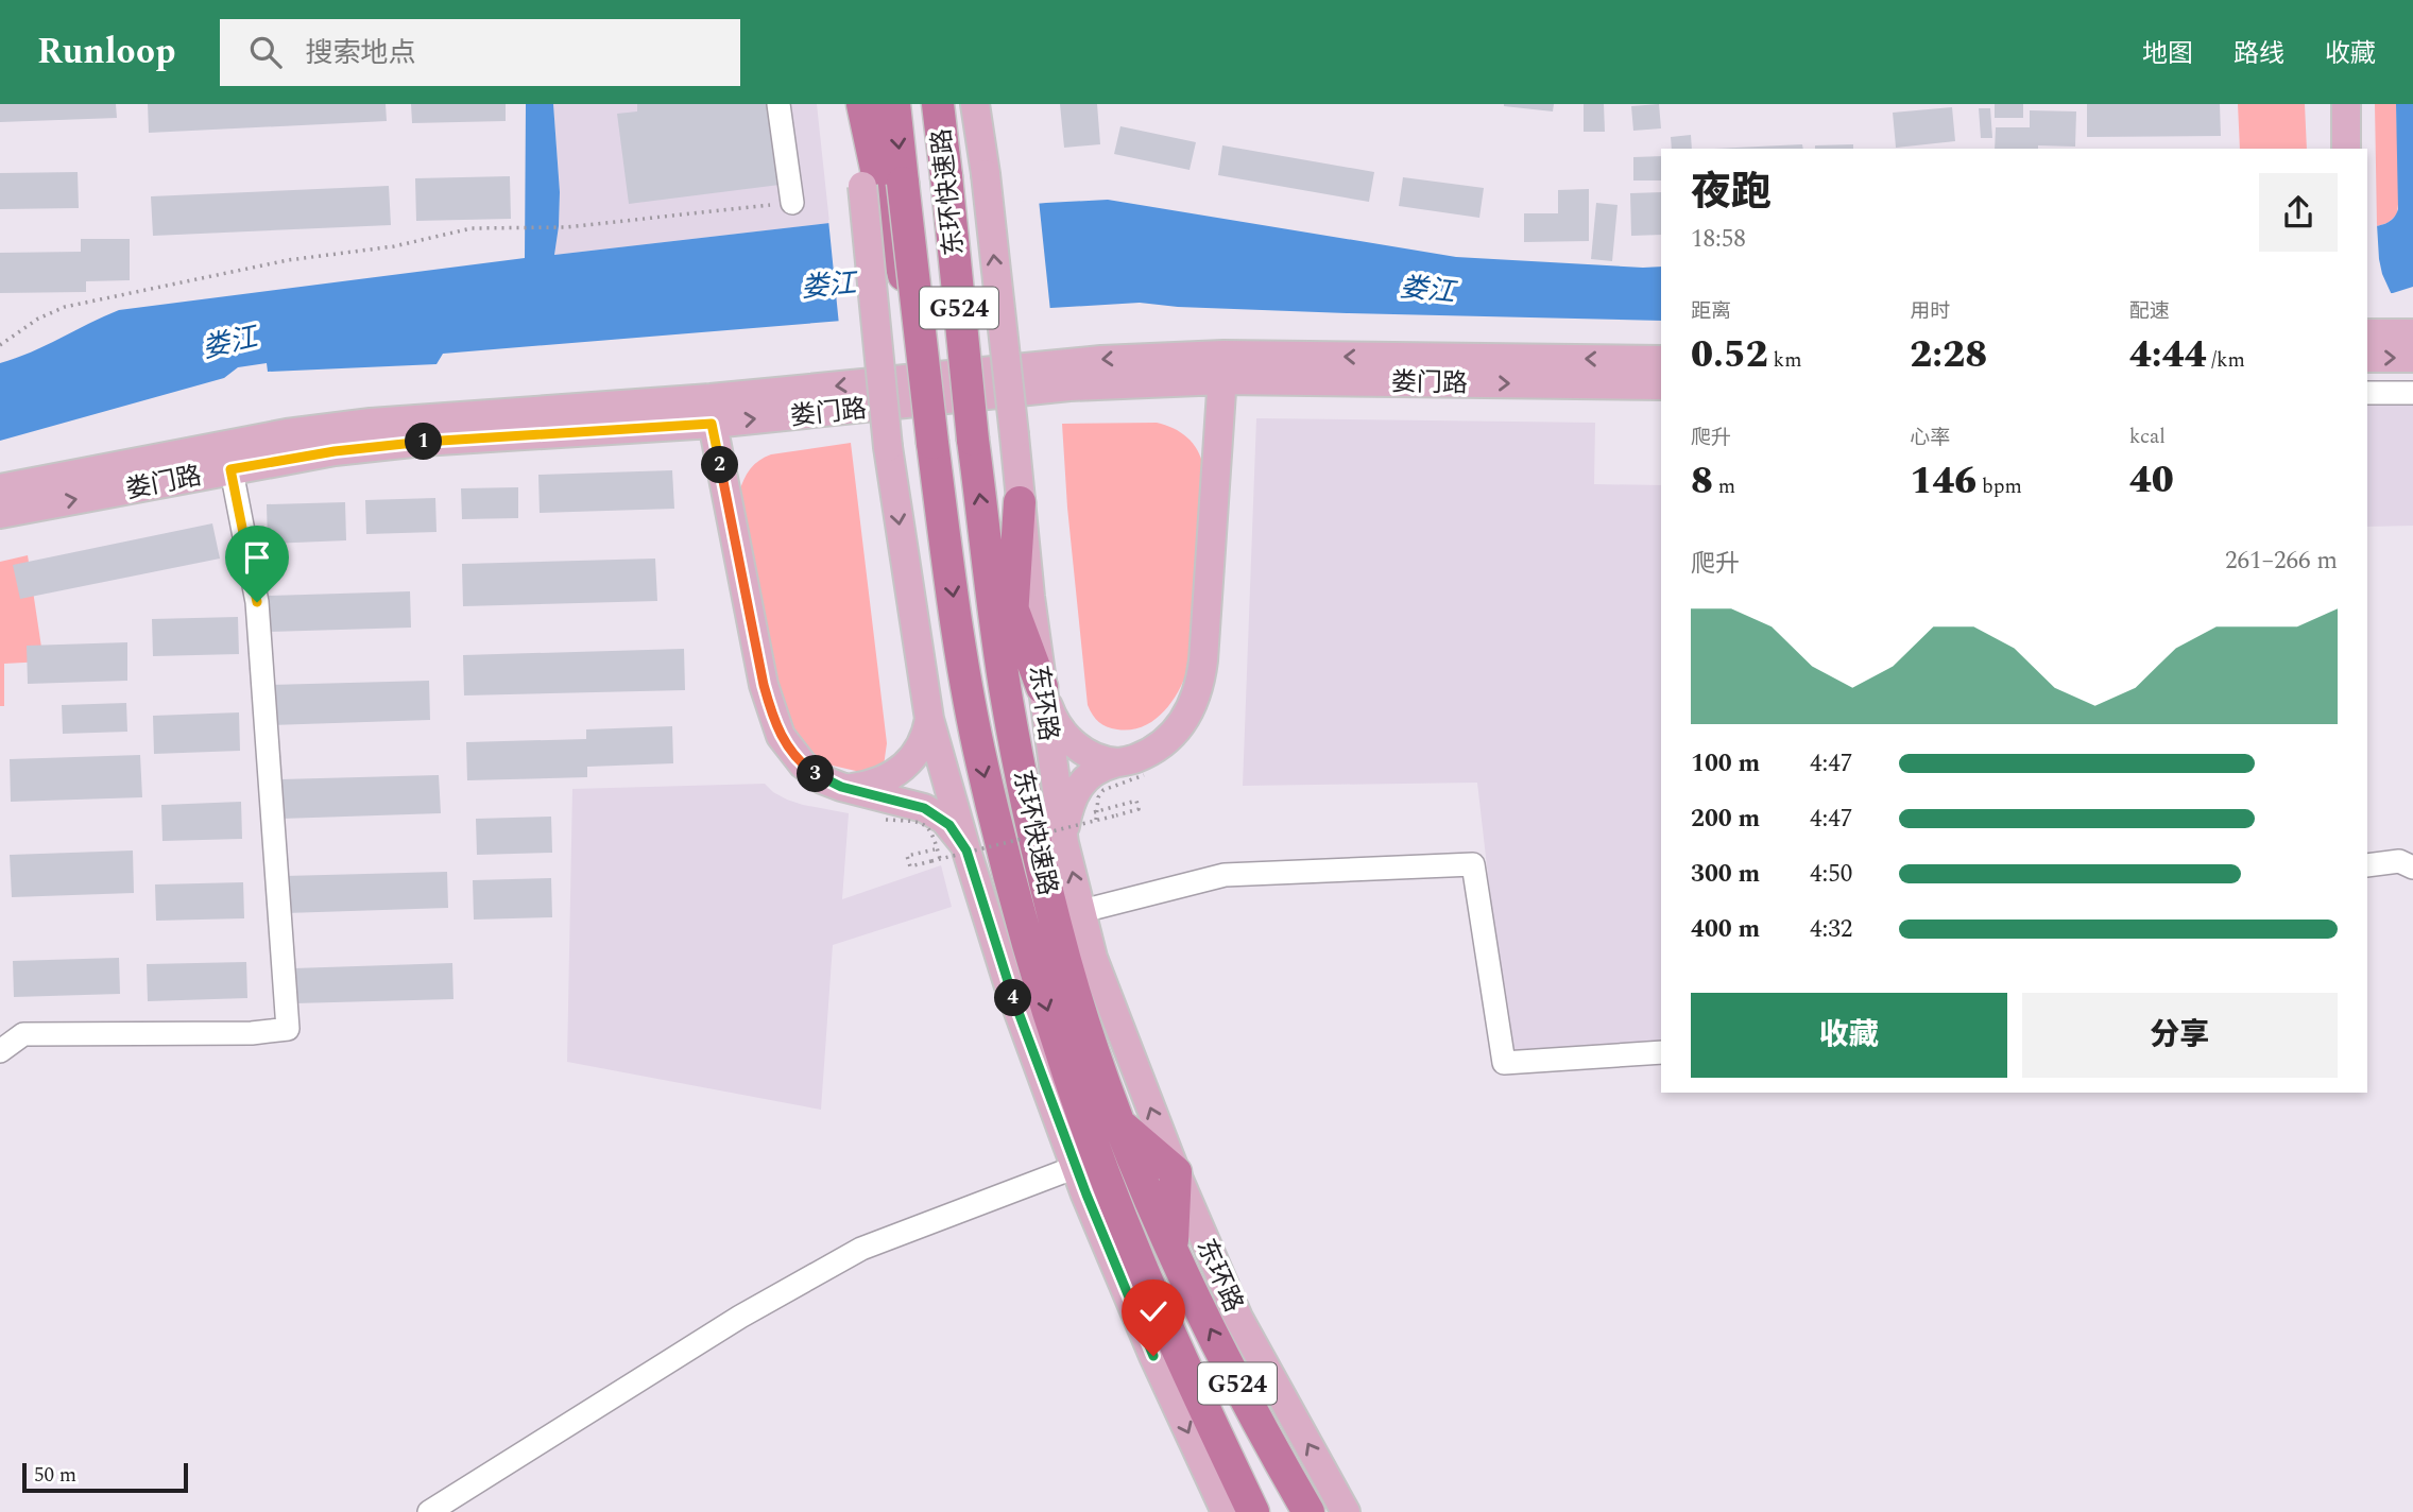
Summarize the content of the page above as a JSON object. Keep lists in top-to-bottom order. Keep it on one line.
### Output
{"streets":{"highway":["东环快速路","G524"],"main road":["娄门路","东环路"]},"water":["娄江"],"scale_bar":"50 m","page":{"header":"Runloop","search":"搜索地点","nav":["地图","路线","收藏"],"heading":["夜跑","18:58"],"stats":[["距离","0.52 km"],["用时","2:28"],["配速","4:44 /km"],["爬升","8 m"],["心率","146 bpm"],["kcal","40"]],"pins":["1","2","3","4"],"chart":["爬升","261–266 m"],"list":[{"name":"100 m","note":"4:47"},{"name":"200 m","note":"4:47"},{"name":"300 m","note":"4:50"},{"name":"400 m","note":"4:32"}],"buttons":["收藏","分享"],"scale":"50 m"}}
